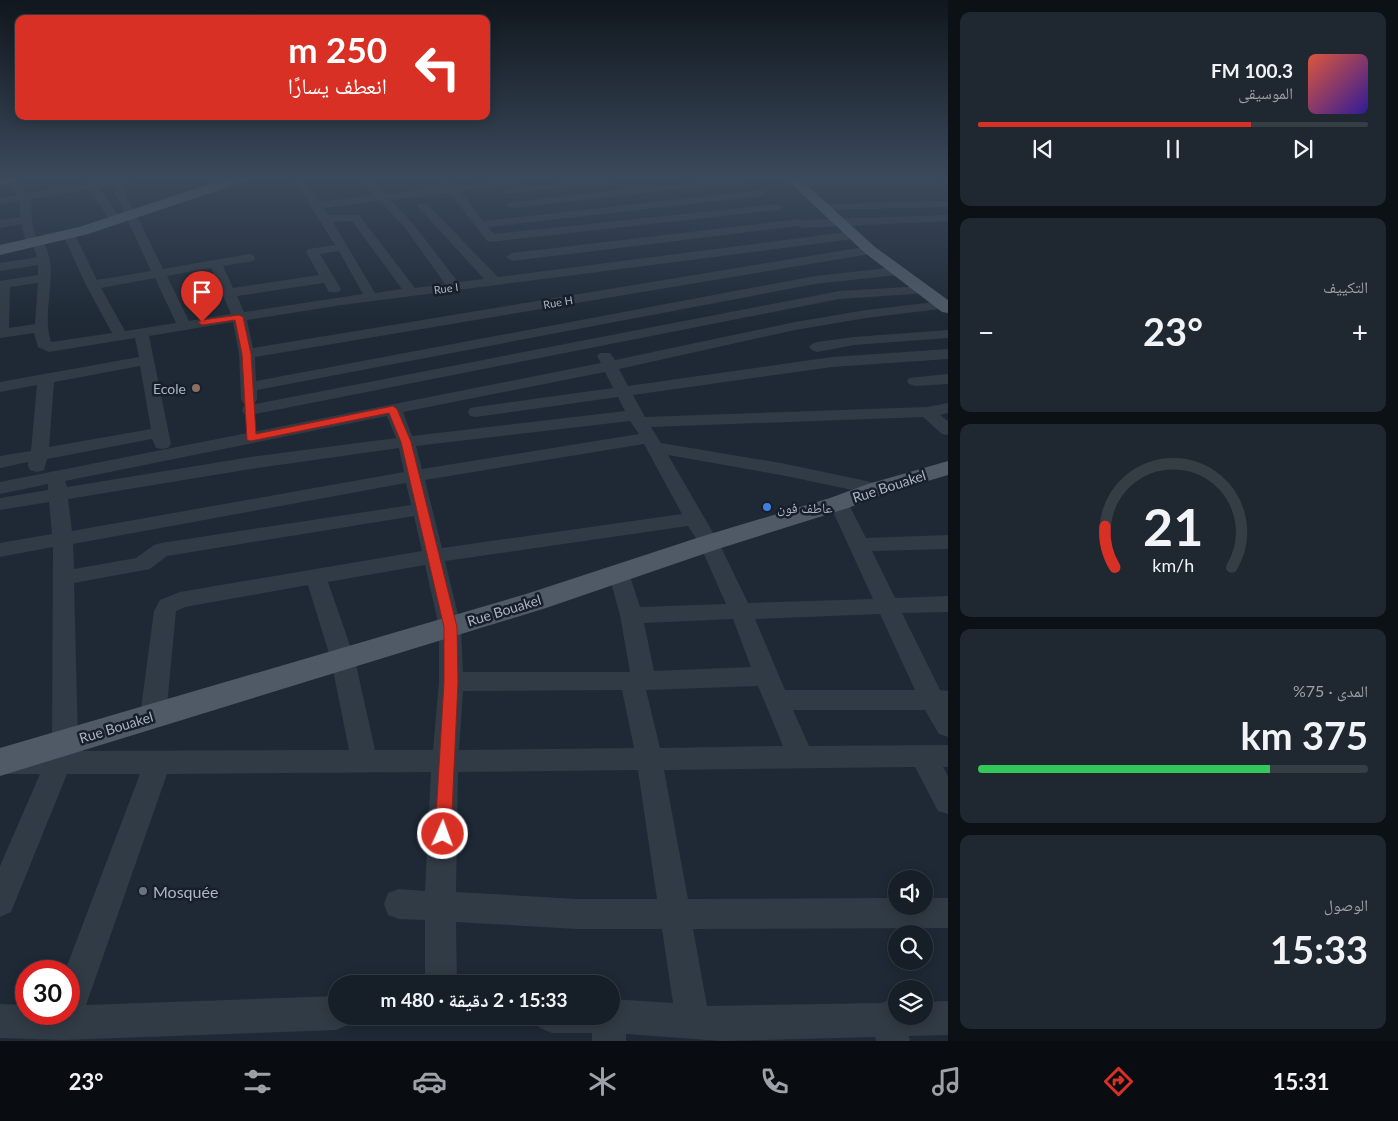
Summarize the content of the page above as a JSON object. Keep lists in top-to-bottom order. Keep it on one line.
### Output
{"streets":{"main road":["Rue Bouakel"],"street":["Rue I","Rue H"]},"places":["Ecole","عاطف فون","Mosquée"],"page":{"turn":["250 m","انعطف يسارًا"],"song":["100.3 FM","الموسيقى"],"tile":["التكييف",["المدى · 75%","375 km"],["الوصول","15:33"]],"heat":["−","23°","+"],"limit":"30","trip":"15:33 · 2 دقيقة · 480 m","tabs":["15:31","23°"],"gauge":["21","km/h"]}}
